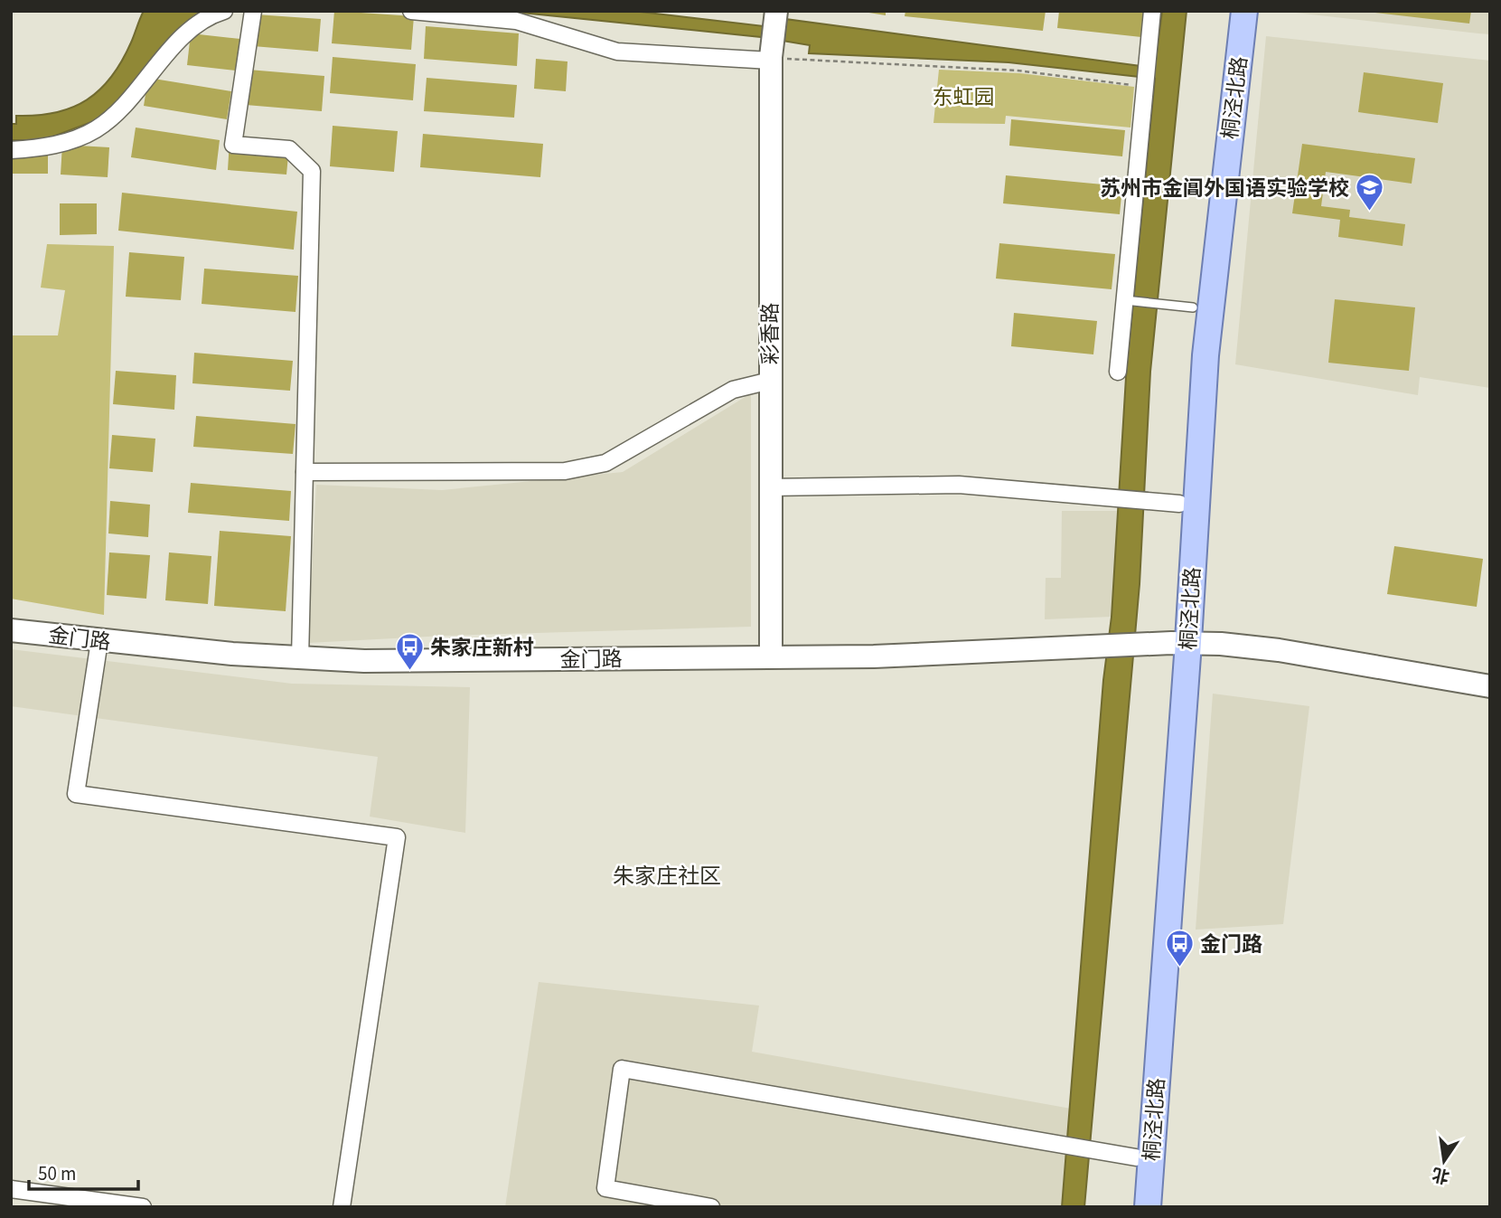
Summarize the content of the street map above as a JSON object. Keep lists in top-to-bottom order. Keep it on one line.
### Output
{"streets":{"main road":["桐泾北路","彩香路","金门路"]},"crossings":[["桐泾北路","金门路"],["彩香路","金门路"]],"districts":["朱家庄社区"],"parks":["东虹园"],"places":{"school or university":["苏州市金阊外国语实验学校"],"bus stop":["朱家庄新村","金门路"]},"scale_bar":"50 m","north":"bottom"}
